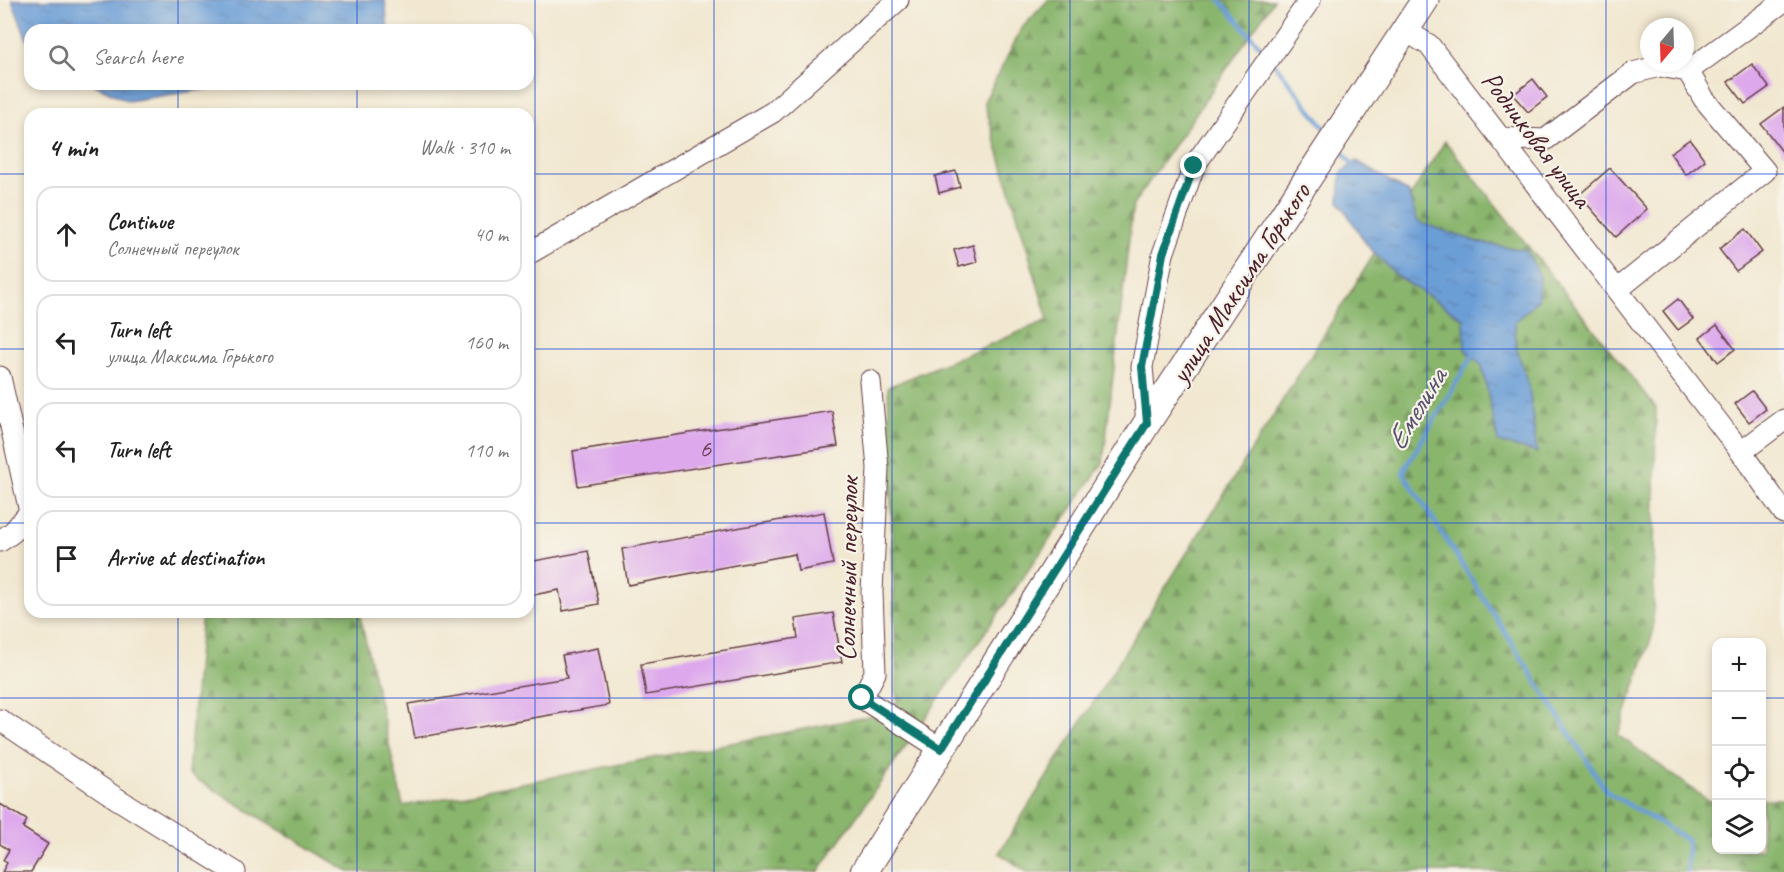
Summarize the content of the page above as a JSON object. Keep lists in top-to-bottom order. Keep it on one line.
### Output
{"streets":{"main road":["улица Максима Горького"],"street":["Родниковая улица","Солнечный переулок"]},"crossings":[["Родниковая улица","улица Максима Горького"],["улица Максима Горького","Солнечный переулок"]],"water":["Емелина"],"house_numbers":["6"],"north":"bottom","page":{"search":"Search here","heading":["4 min","Walk · 310 m"],"list":[["Continue","Солнечный переулок","40 m"],["Turn left","улица Максима Горького","160 m"],["Turn left","110 m"],"Arrive at destination"],"map_buttons":["+","−"]}}
